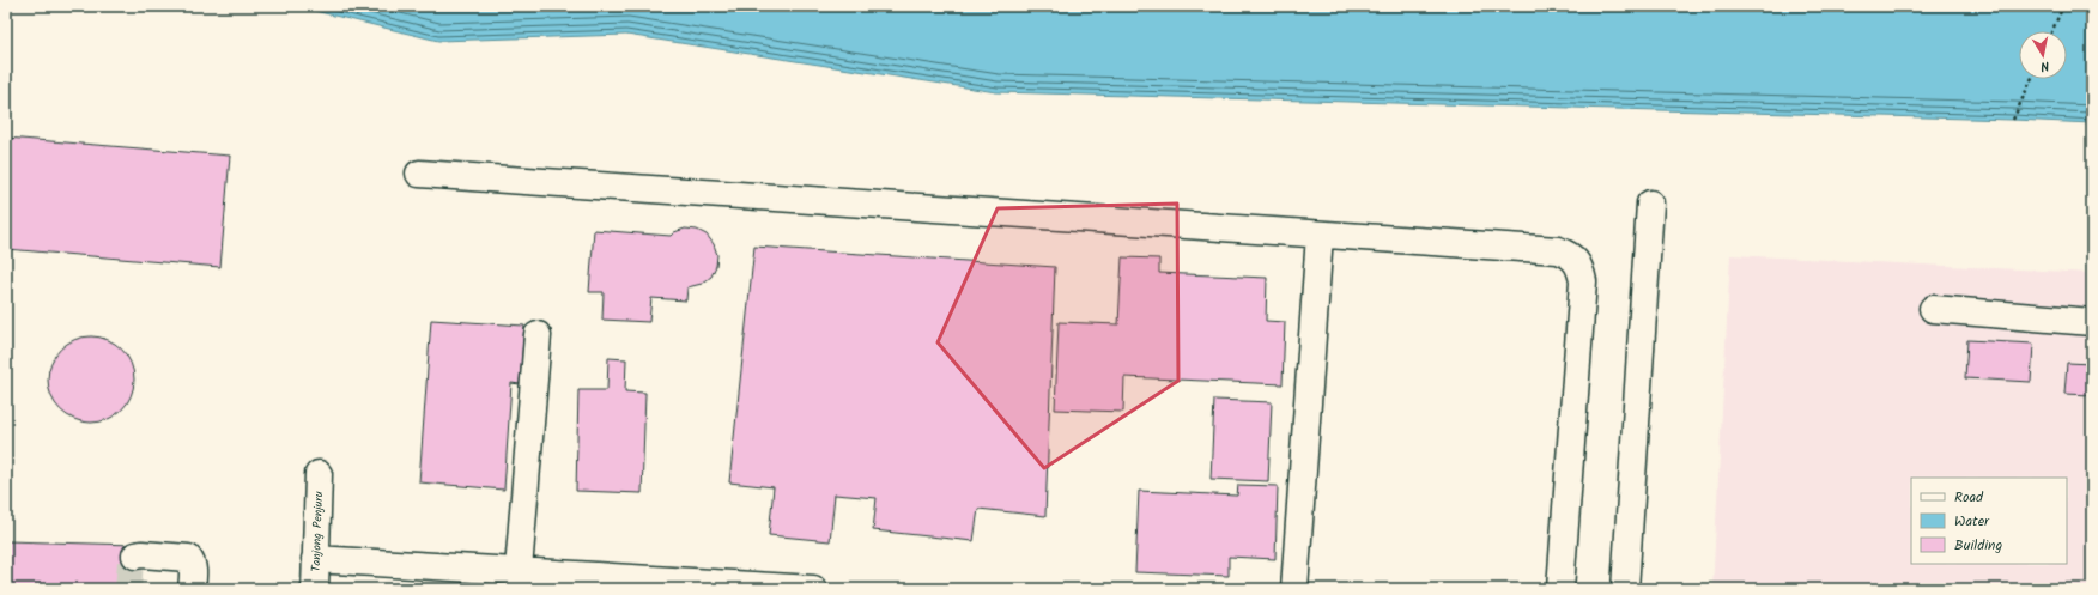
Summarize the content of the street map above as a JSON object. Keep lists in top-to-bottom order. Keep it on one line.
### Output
{"streets":{"street":["Tanjong Penjuru"]},"legend":["Road","Water","Building"],"north":"bottom"}
